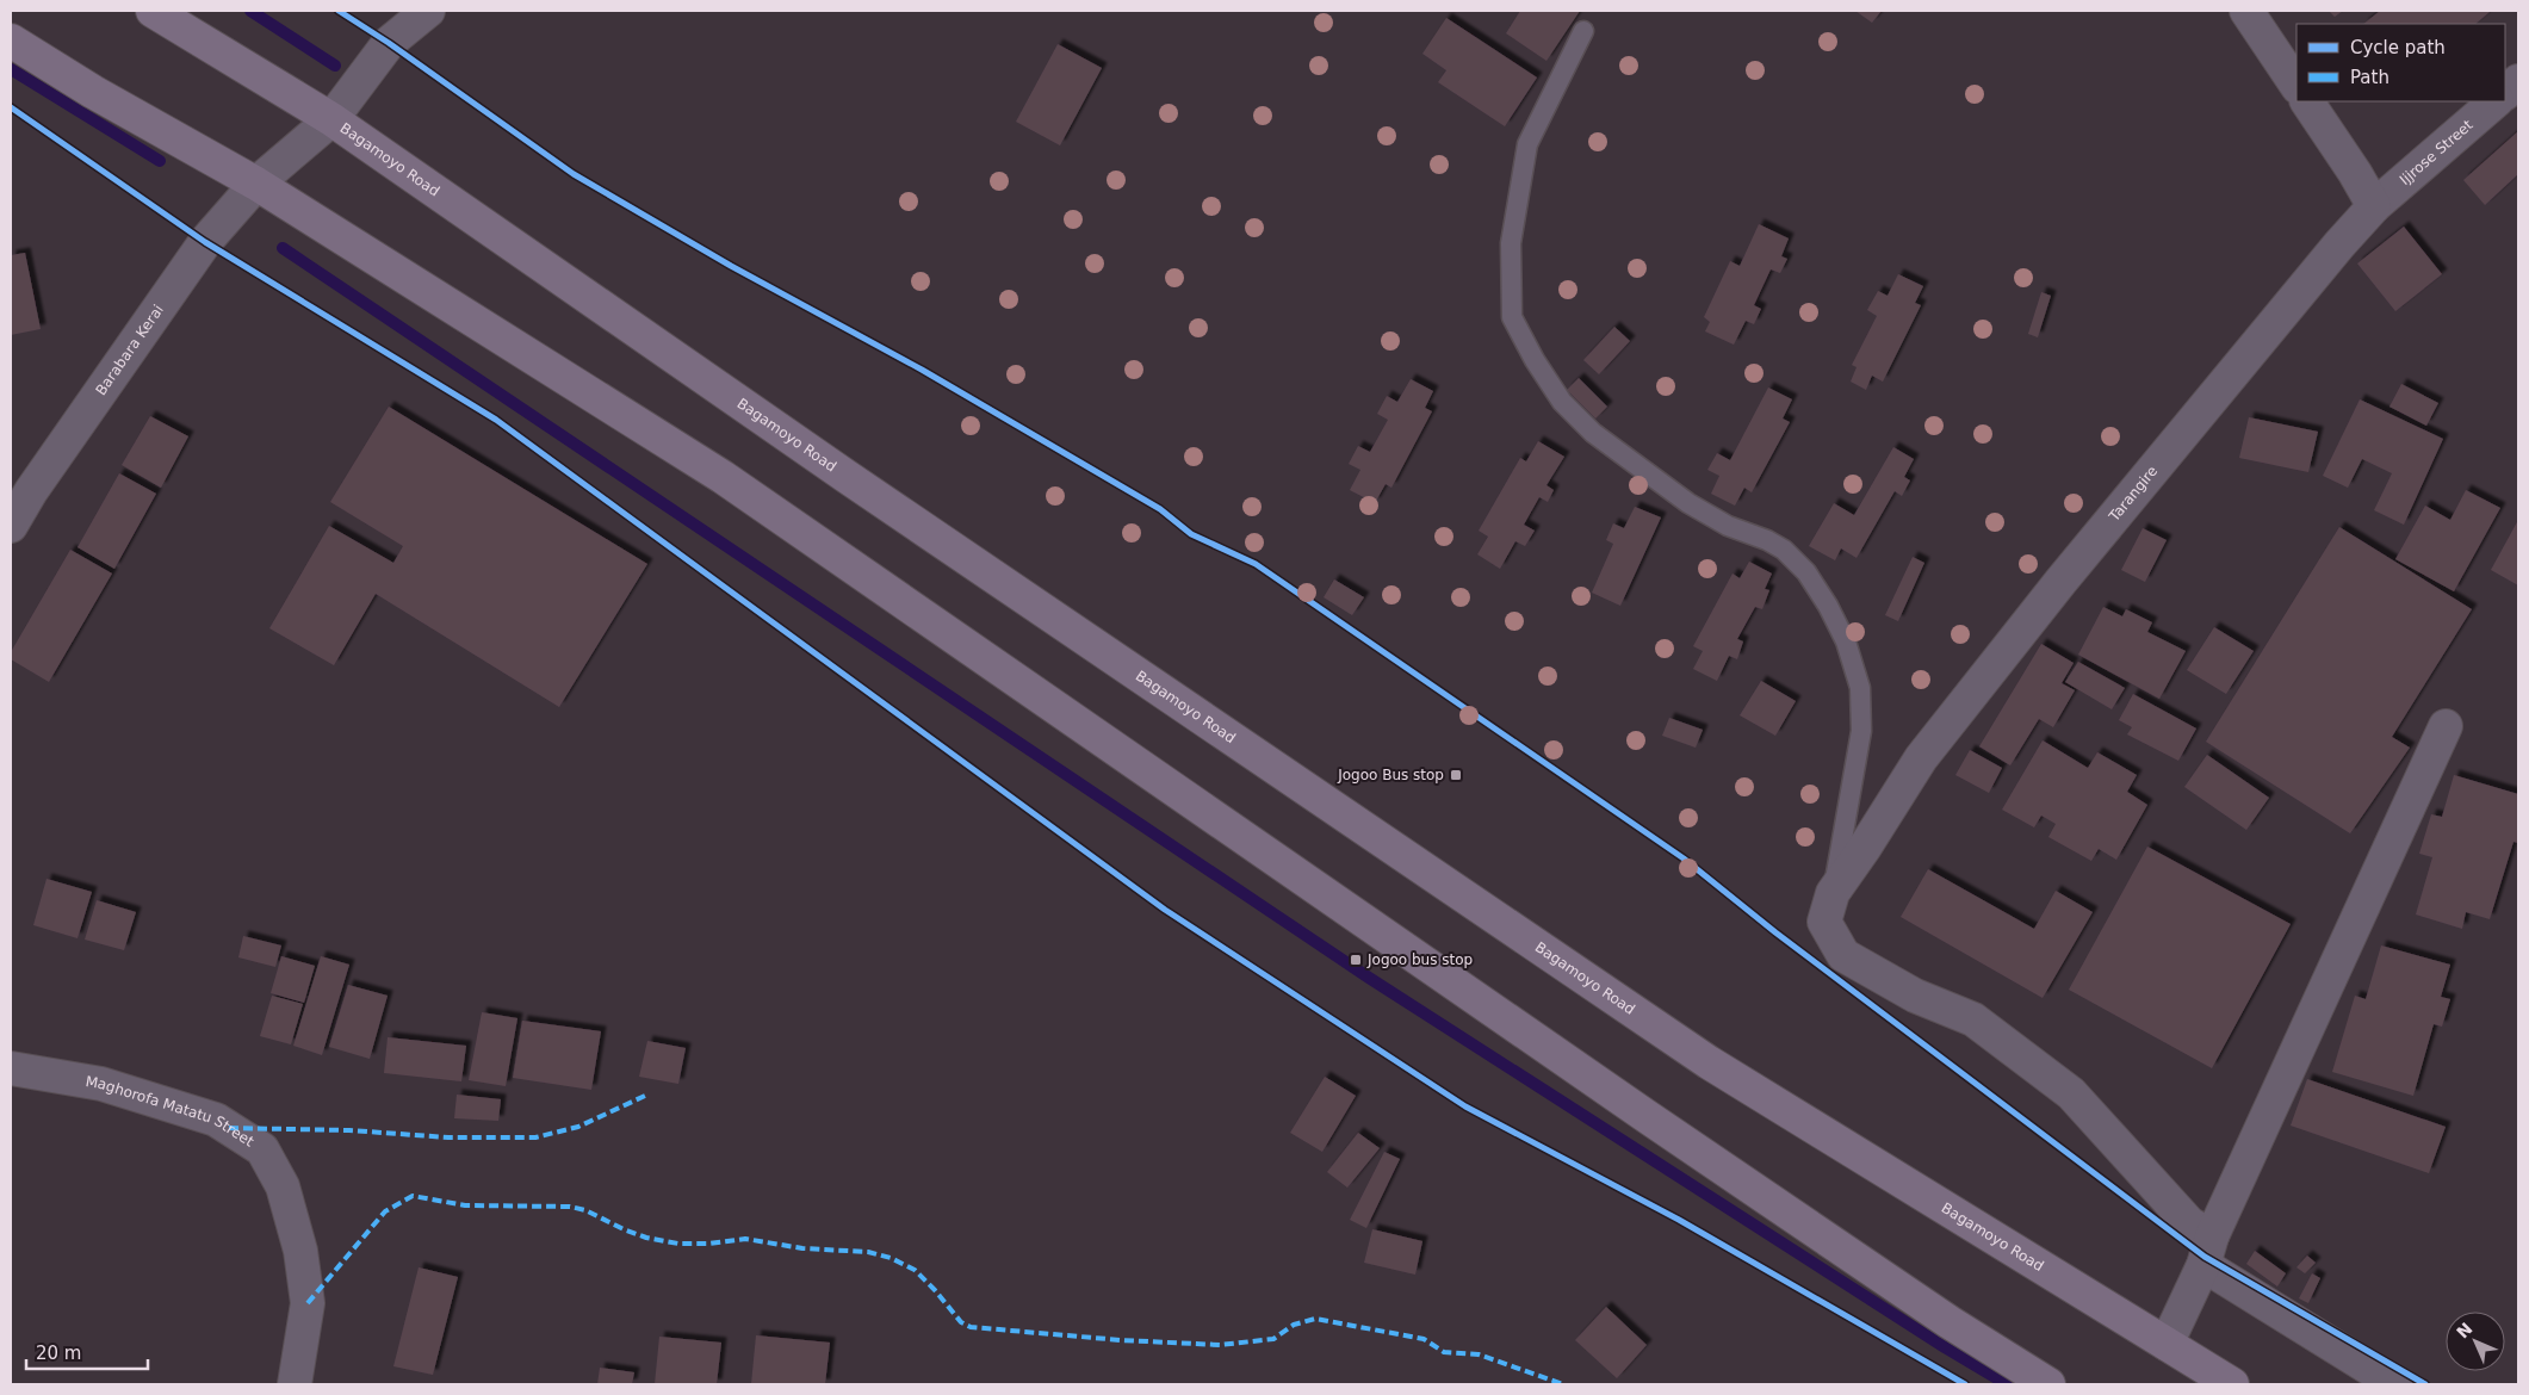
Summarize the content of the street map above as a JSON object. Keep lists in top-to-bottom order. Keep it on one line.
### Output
{"streets":{"highway":["Bagamoyo Road"],"street":["Ijjrose Street","Barabara Kerai","Tarangire","Maghorofa Matatu Street"]},"crossings":[["Ijjrose Street","Tarangire"],["Bagamoyo Road","Barabara Kerai"]],"places":{"transit":["Jogoo Bus stop","Jogoo bus stop"]},"legend":["Cycle path","Path"],"scale_bar":"20 m","north":"top left"}
